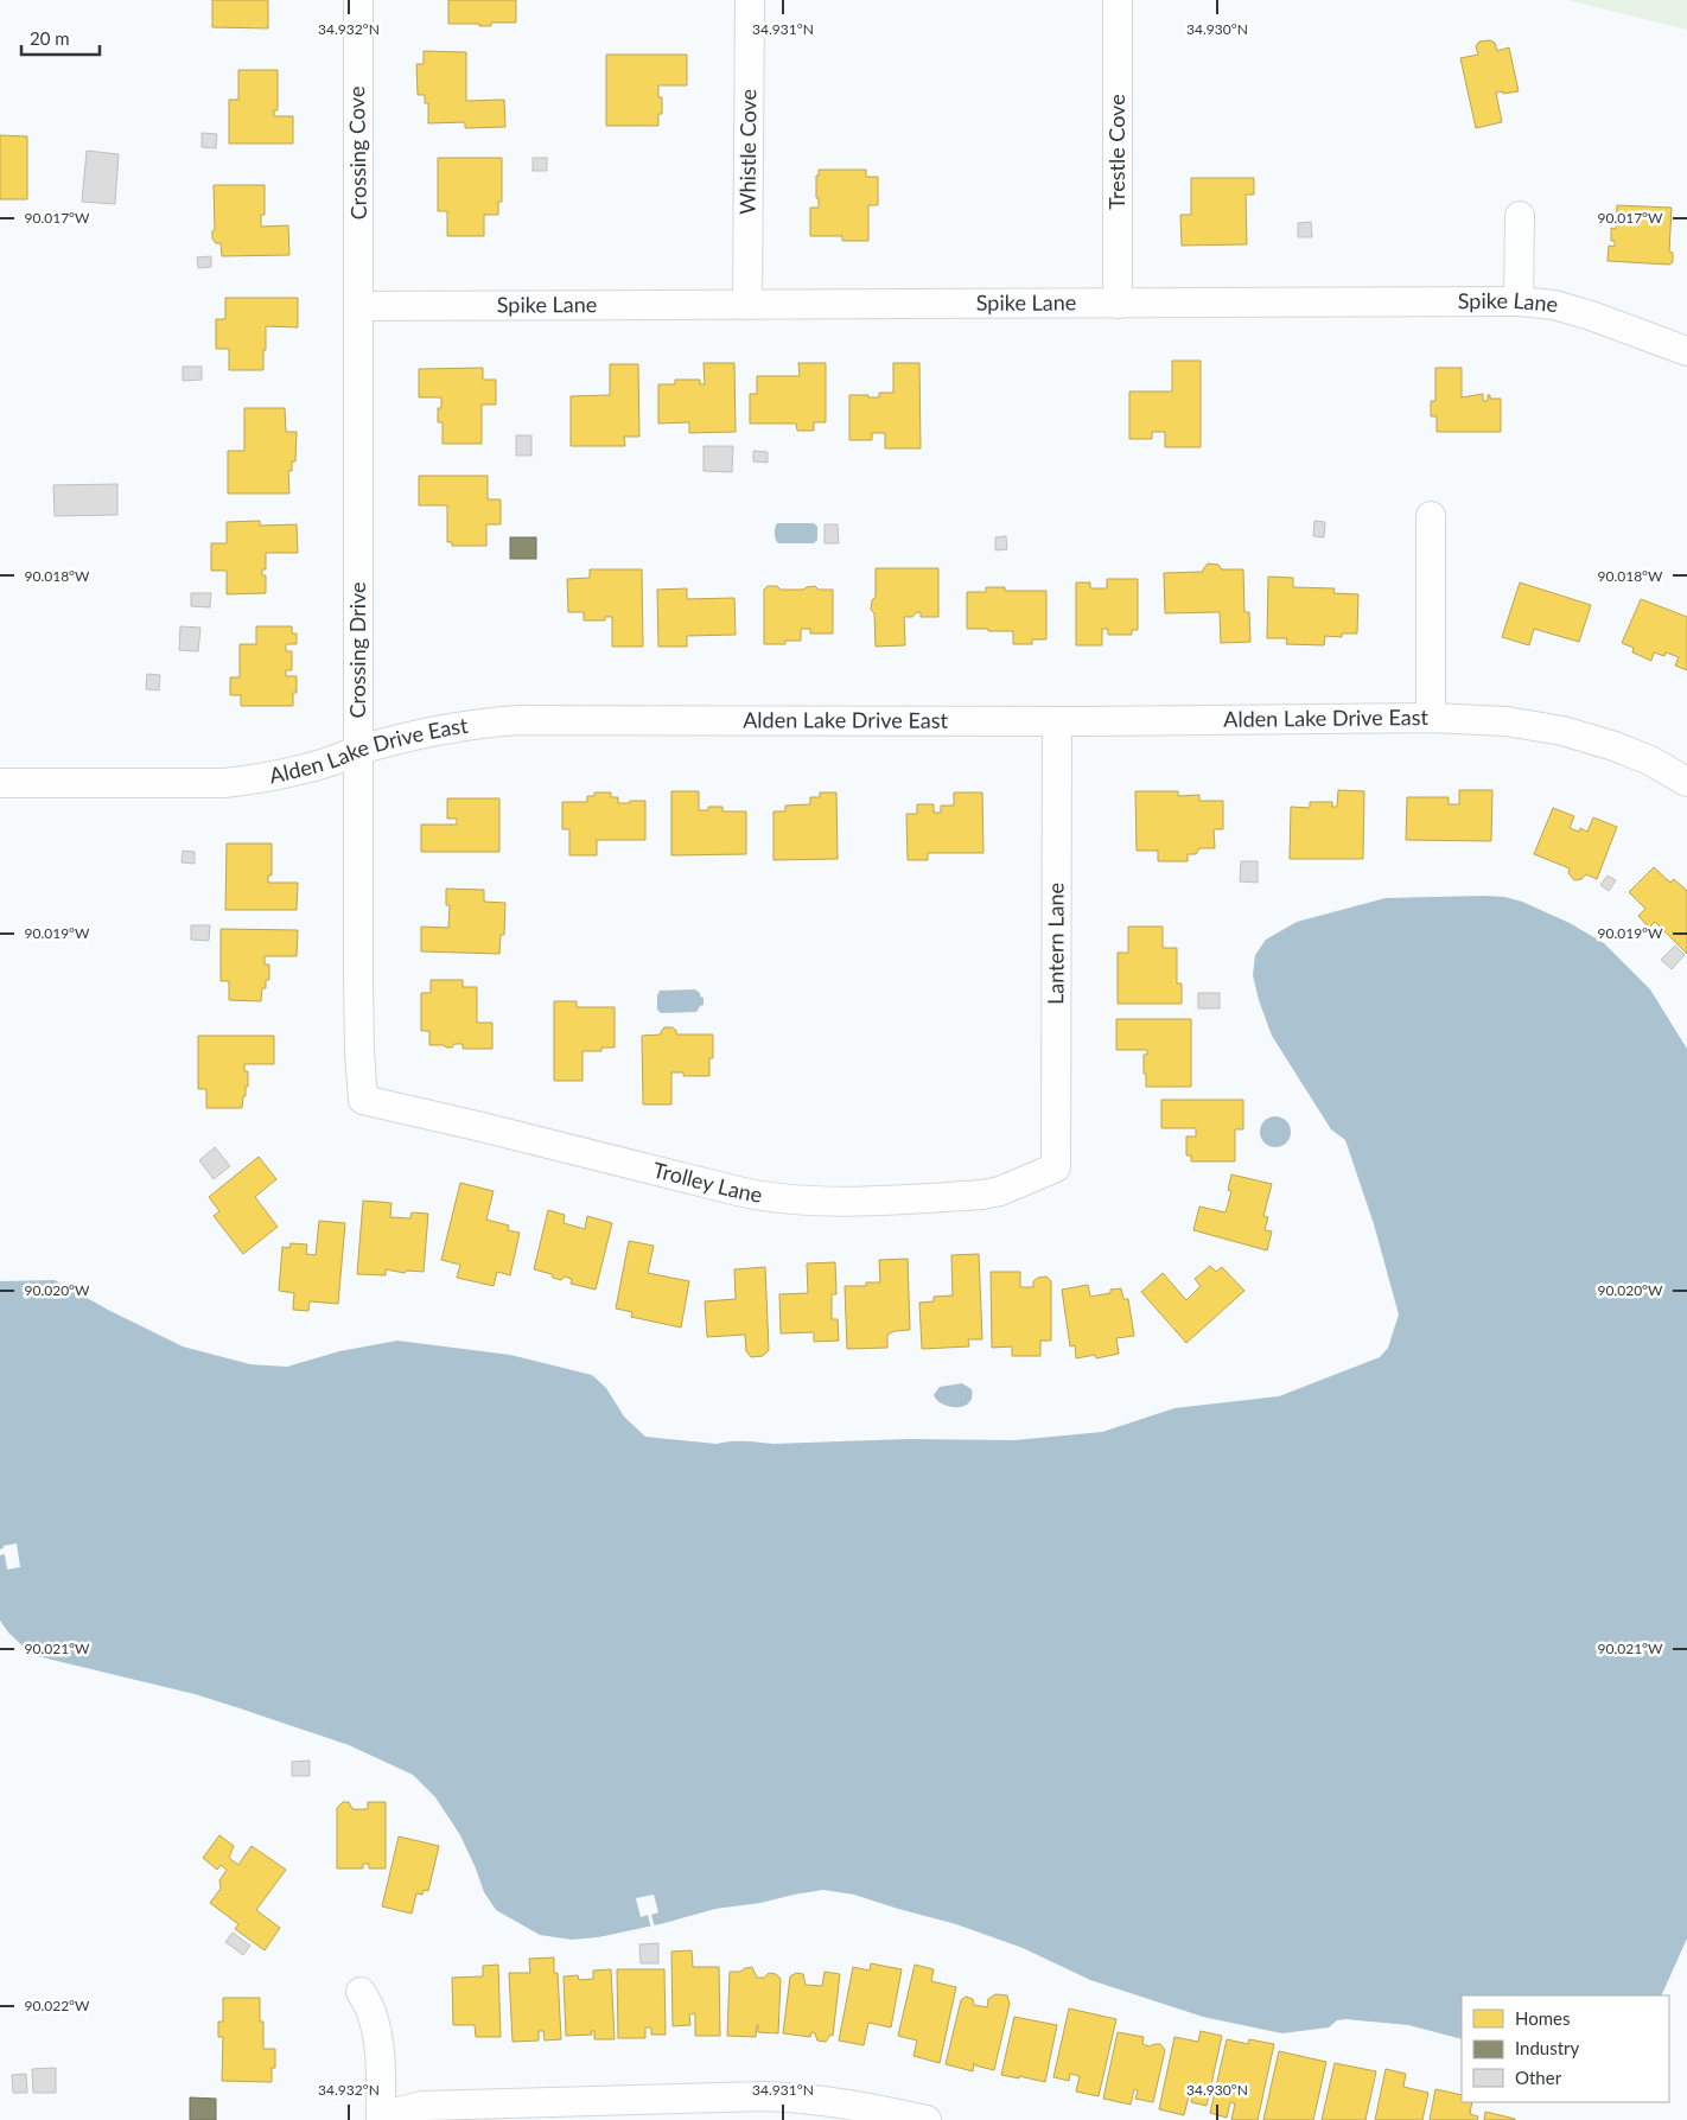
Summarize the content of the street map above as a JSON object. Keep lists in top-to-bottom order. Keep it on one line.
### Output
{"streets":{"street":["Trestle Cove","Crossing Cove","Whistle Cove","Spike Lane","Crossing Drive","Alden Lake Drive East","Lantern Lane","Trolley Lane"]},"crossings":[["Trestle Cove","Spike Lane"],["Crossing Cove","Spike Lane"],["Crossing Cove","Crossing Drive"],["Whistle Cove","Spike Lane"],["Spike Lane","Crossing Drive"],["Crossing Drive","Alden Lake Drive East"],["Crossing Drive","Trolley Lane"],["Alden Lake Drive East","Lantern Lane"],["Lantern Lane","Trolley Lane"]],"legend":["Homes","Industry","Other"],"scale_bar":"20 m","coordinates":["34.932°N","34.931°N","34.930°N","90.017°W","90.018°W","90.019°W","90.020°W","90.021°W","90.022°W"]}
